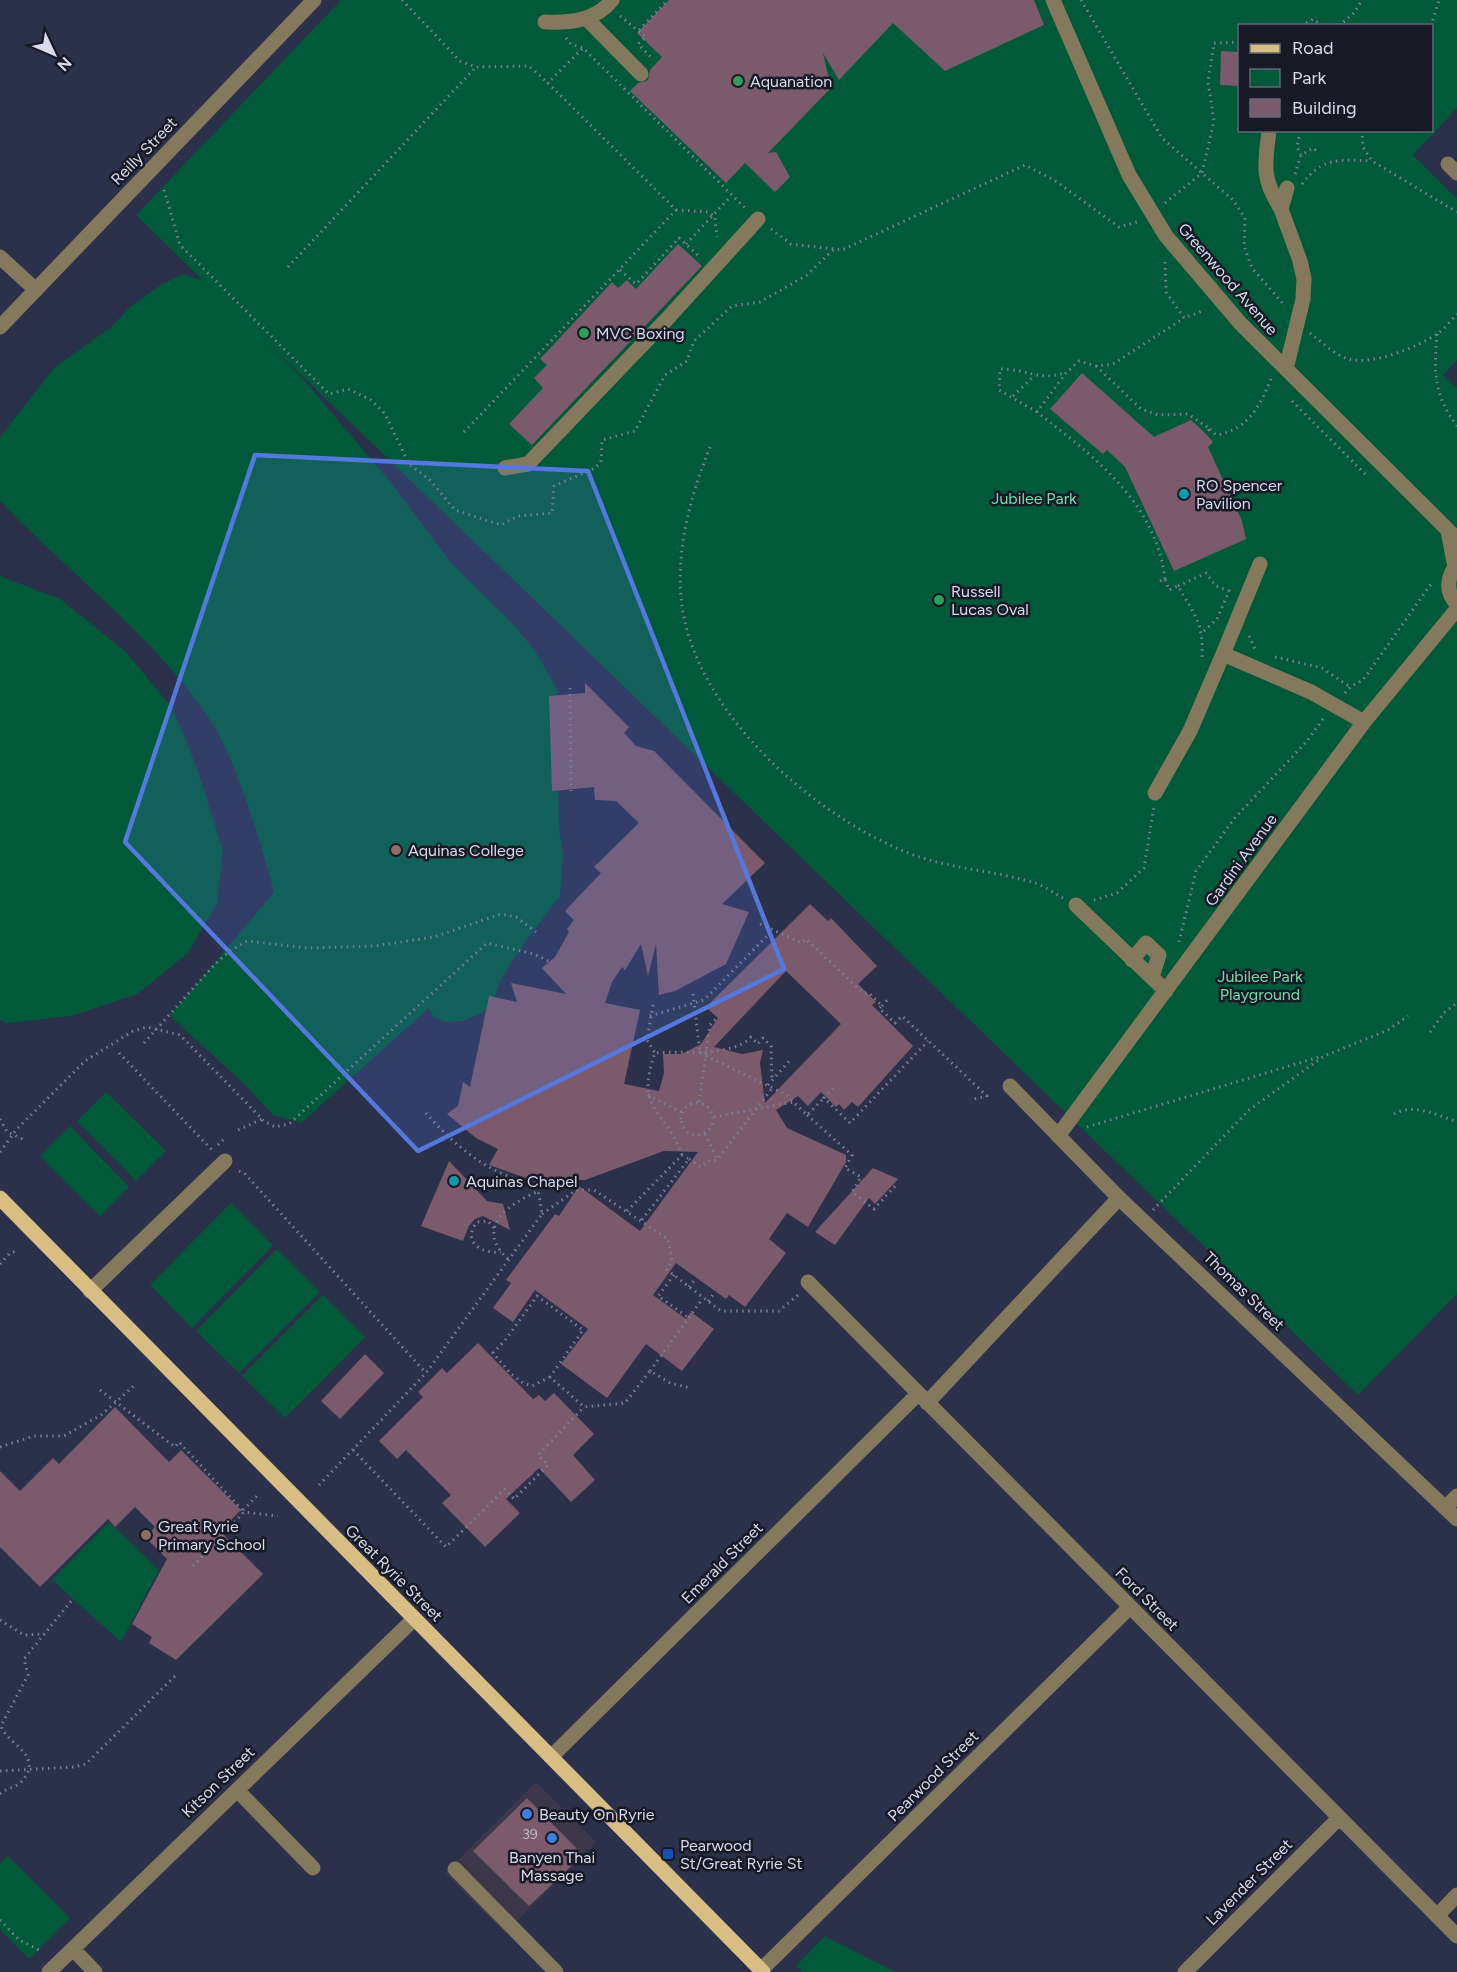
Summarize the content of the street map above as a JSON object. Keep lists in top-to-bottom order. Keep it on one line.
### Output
{"streets":{"main road":["Great Ryrie Street"],"street":["Reilly Street","Greenwood Avenue","Gardini Avenue","Thomas Street","Emerald Street","Ford Street","Pearwood Street","Kitson Street","Lavender Street"]},"crossings":[["Gardini Avenue","Thomas Street"],["Thomas Street","Emerald Street"],["Emerald Street","Great Ryrie Street"],["Emerald Street","Ford Street"],["Great Ryrie Street","Pearwood Street"],["Great Ryrie Street","Kitson Street"],["Ford Street","Pearwood Street"],["Ford Street","Lavender Street"]],"parks":["Jubilee Park","Jubilee Park Playground"],"places":{"other":["Aquanation","MVC Boxing","RO Spencer Pavilion","Russell Lucas Oval","Aquinas College","Aquinas Chapel","Great Ryrie Primary School","Beauty On Ryrie","Banyen Thai Massage"],"transit":["Pearwood St/Great Ryrie St"]},"house_numbers":["39"],"legend":["Road","Park","Building"],"north":"bottom right"}
